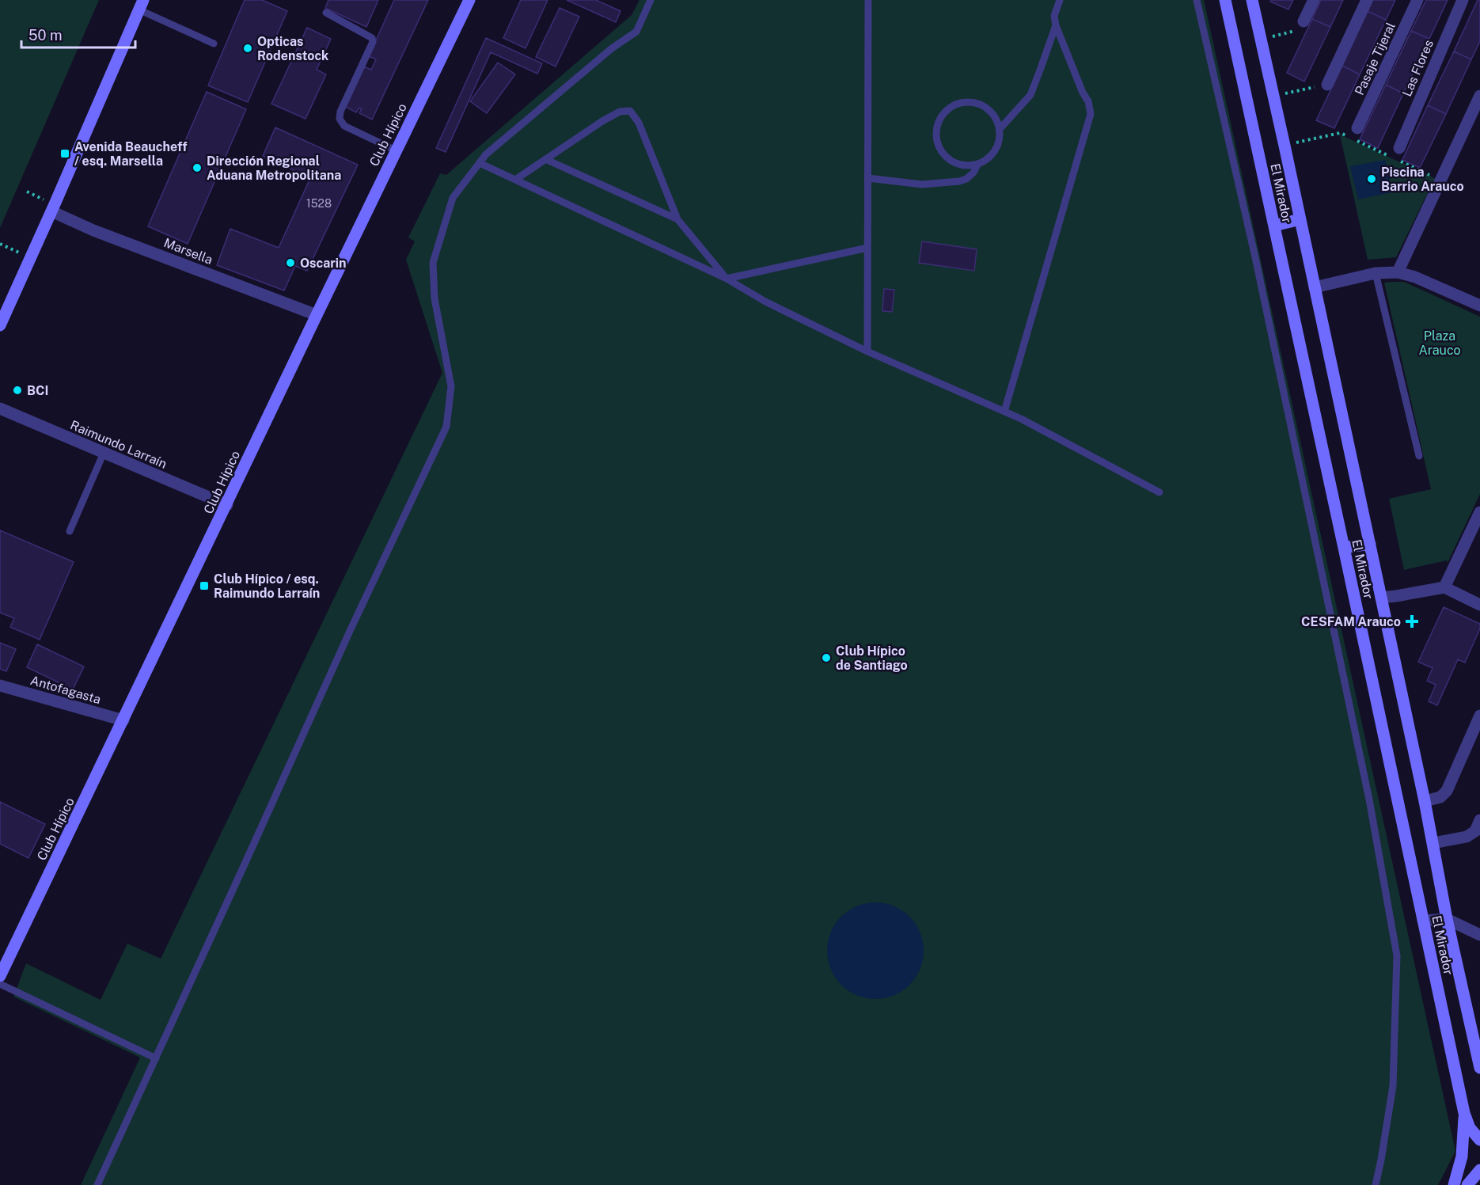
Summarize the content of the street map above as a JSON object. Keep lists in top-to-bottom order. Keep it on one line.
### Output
{"streets":{"main road":["Club Hípico","El Mirador"],"street":["Pasaje Tijeral","Las Flores","Marsella","Raimundo Larraín","Antofagasta"]},"crossings":[["Club Hípico","Marsella"],["Club Hípico","Raimundo Larraín"],["Club Hípico","Antofagasta"]],"parks":["Plaza Arauco"],"places":{"other":["Opticas Rodenstock","Dirección Regional Aduana Metropolitana","Piscina Barrio Arauco","Oscarin","BCI","Club Hípico de Santiago"],"transit":["Avenida Beaucheff / esq. Marsella","Club Hípico / esq. Raimundo Larraín"],"health":["CESFAM Arauco"]},"house_numbers":["1528"],"scale_bar":"50 m"}
